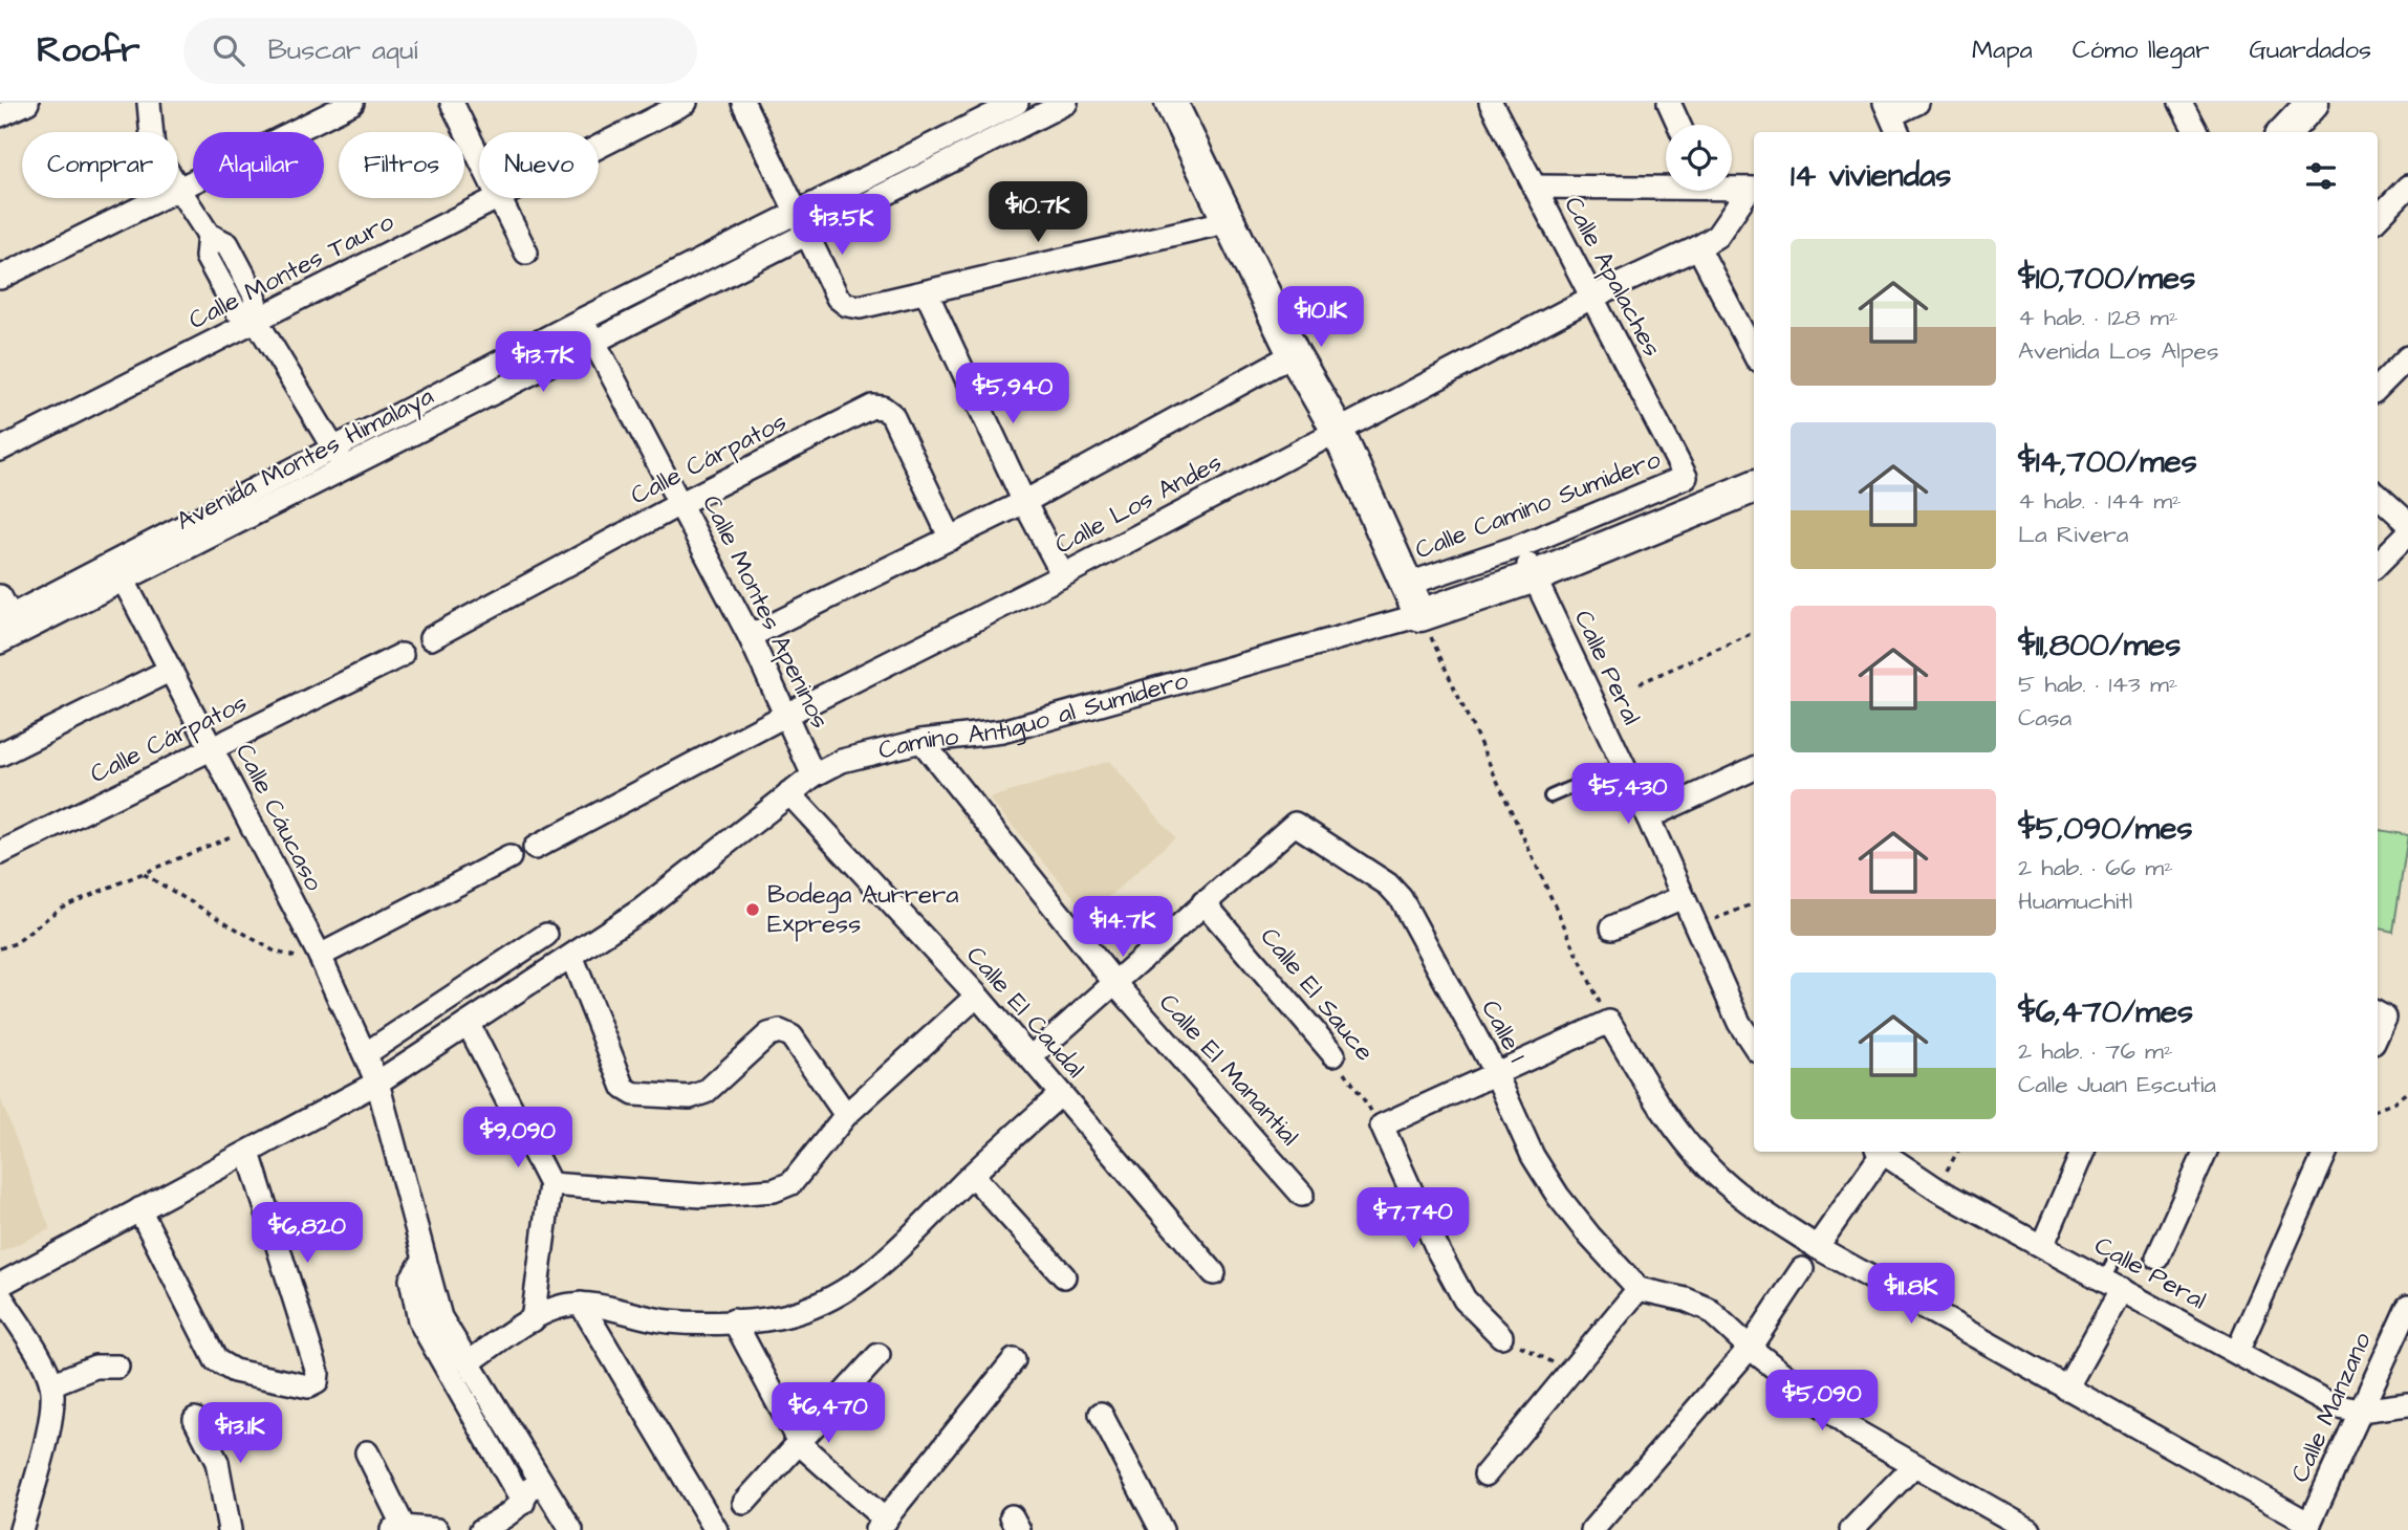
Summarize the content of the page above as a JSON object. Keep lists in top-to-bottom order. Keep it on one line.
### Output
{"streets":{"main road":["Camino Antiguo al Sumidero"],"street":["Calle Montes Tauro","Calle Apalaches","Avenida Montes Himalaya","Calle Cárpatos","Calle Los Andes","Calle Camino Sumidero","Calle Montes Apeninos","Calle Peral","Calle Cáucaso","Calle El Sauce","Calle El Caudal","Calle 1","Calle El Manantial","Calle Manzano"]},"crossings":[["Calle Apalaches","Calle Los Andes"],["Calle Apalaches","Calle Camino Sumidero"],["Avenida Montes Himalaya","Calle Montes Apeninos"],["Avenida Montes Himalaya","Calle Cáucaso"],["Calle Cárpatos","Calle Montes Apeninos"],["Calle Cárpatos","Calle Cáucaso"],["Calle Los Andes","Calle Montes Apeninos"],["Calle Camino Sumidero","Calle Peral"],["Calle Montes Apeninos","Camino Antiguo al Sumidero"],["Calle Peral","Camino Antiguo al Sumidero"],["Calle Peral","Calle Manzano"],["Camino Antiguo al Sumidero","Calle Cáucaso"],["Camino Antiguo al Sumidero","Calle El Caudal"],["Camino Antiguo al Sumidero","Calle El Manantial"],["Calle El Sauce","Calle 1"]],"places":["Bodega Aurrera Express"],"page":{"header":"Roofr","search":"Buscar aquí","nav":["Mapa","Cómo llegar","Guardados"],"chip":["Comprar","Alquilar","Filtros","Nuevo"],"heading":"14 viviendas","price":["$10.7K","$13.5K","$10.1K","$13.7K","$5,940","$5,430","$14.7K","$9,090","$7,740","$6,820","$11.8K","$5,090","$6,470","$13.1K"],"list":[{"name":"$10,700/mes","note":"4 hab. · 128 m² · Avenida Los Alpes"},{"name":"$14,700/mes","note":"4 hab. · 144 m² · La Rivera"},{"name":"$11,800/mes","note":"5 hab. · 143 m² · Casa"},{"name":"$5,090/mes","note":"2 hab. · 66 m² · Huamuchitl"},{"name":"$6,470/mes","note":"2 hab. · 76 m² · Calle Juan Escutia"}]}}
